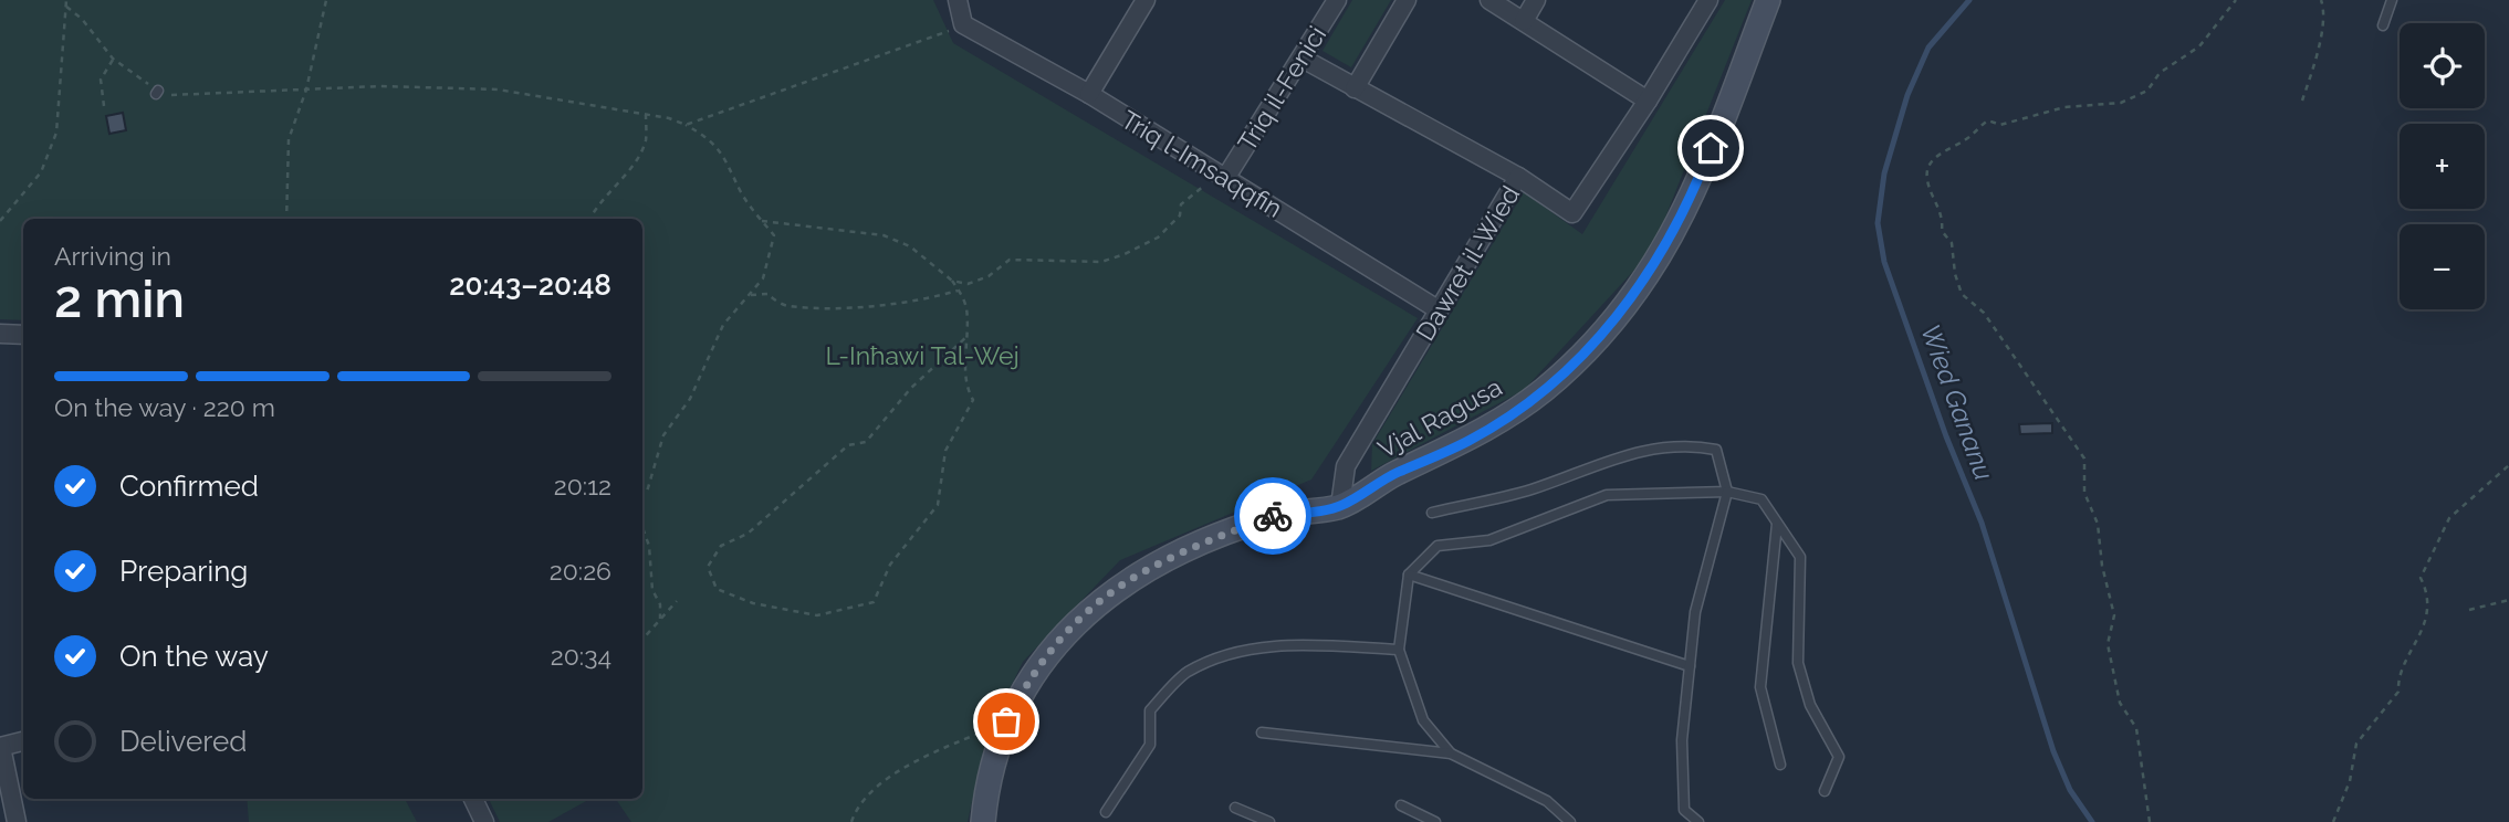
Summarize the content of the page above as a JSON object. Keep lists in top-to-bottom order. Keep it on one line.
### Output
{"streets":{"main road":["Vjal Ragusa"],"street":["Triq il-Fenici","Triq l-Imsaqqfin","Dawret il-Wied"]},"crossings":[["Triq il-Fenici","Triq l-Imsaqqfin"],["Triq l-Imsaqqfin","Dawret il-Wied"],["Dawret il-Wied","Vjal Ragusa"]],"water":["Wied Gananu"],"parks":["L-Inħawi Tal-Wej"],"page":{"map_buttons":["+","−"],"heading":["2 min","Arriving in","20:43–20:48"],"bar":"On the way · 220 m","list":[["Confirmed","20:12"],["Preparing","20:26"],["On the way","20:34"],"Delivered"]}}
